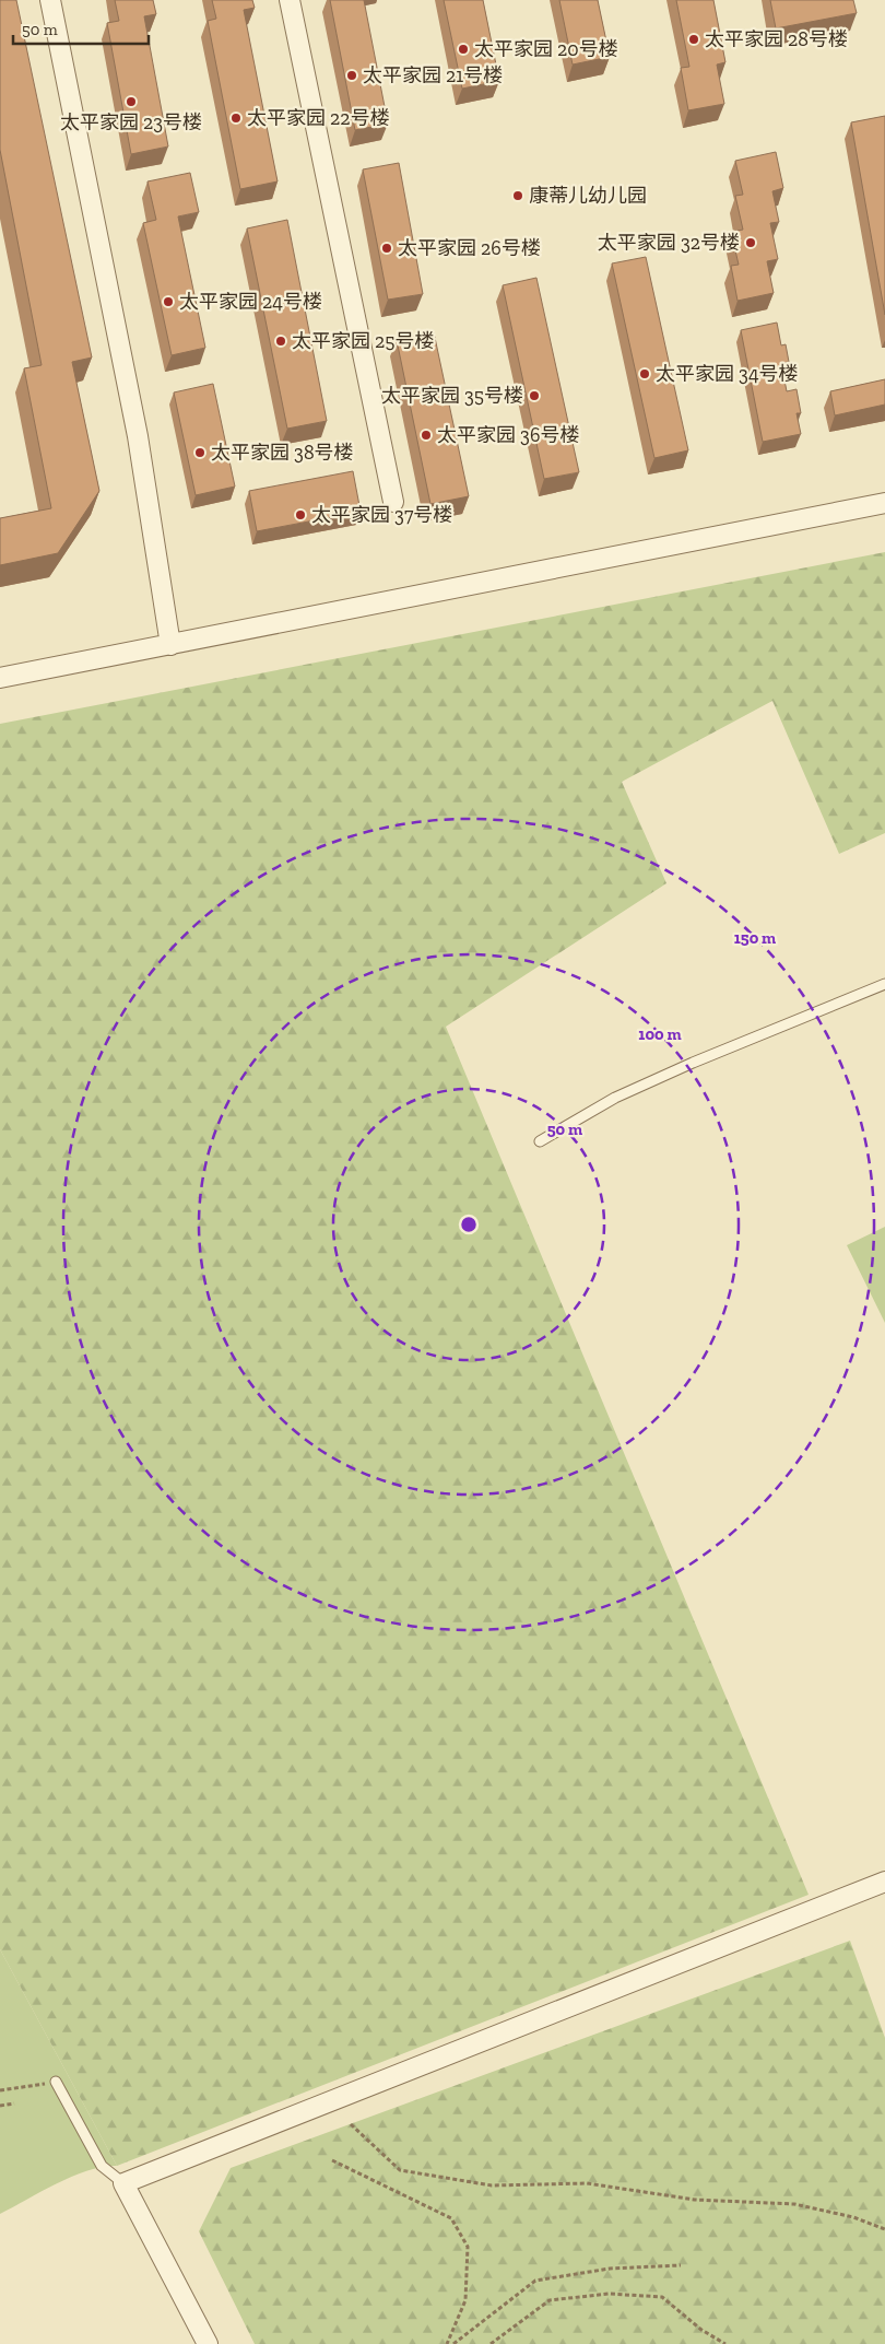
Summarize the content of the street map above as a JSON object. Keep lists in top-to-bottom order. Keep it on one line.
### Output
{"places":["太平家园 28号楼","太平家园 20号楼","太平家园 21号楼","太平家园 23号楼","太平家园 22号楼","康蒂儿幼儿园","太平家园 32号楼","太平家园 26号楼","太平家园 24号楼","太平家园 25号楼","太平家园 34号楼","太平家园 35号楼","太平家园 36号楼","太平家园 38号楼","太平家园 37号楼"],"scale_bar":"50 m","rings":["150 m","100 m","50 m"]}
